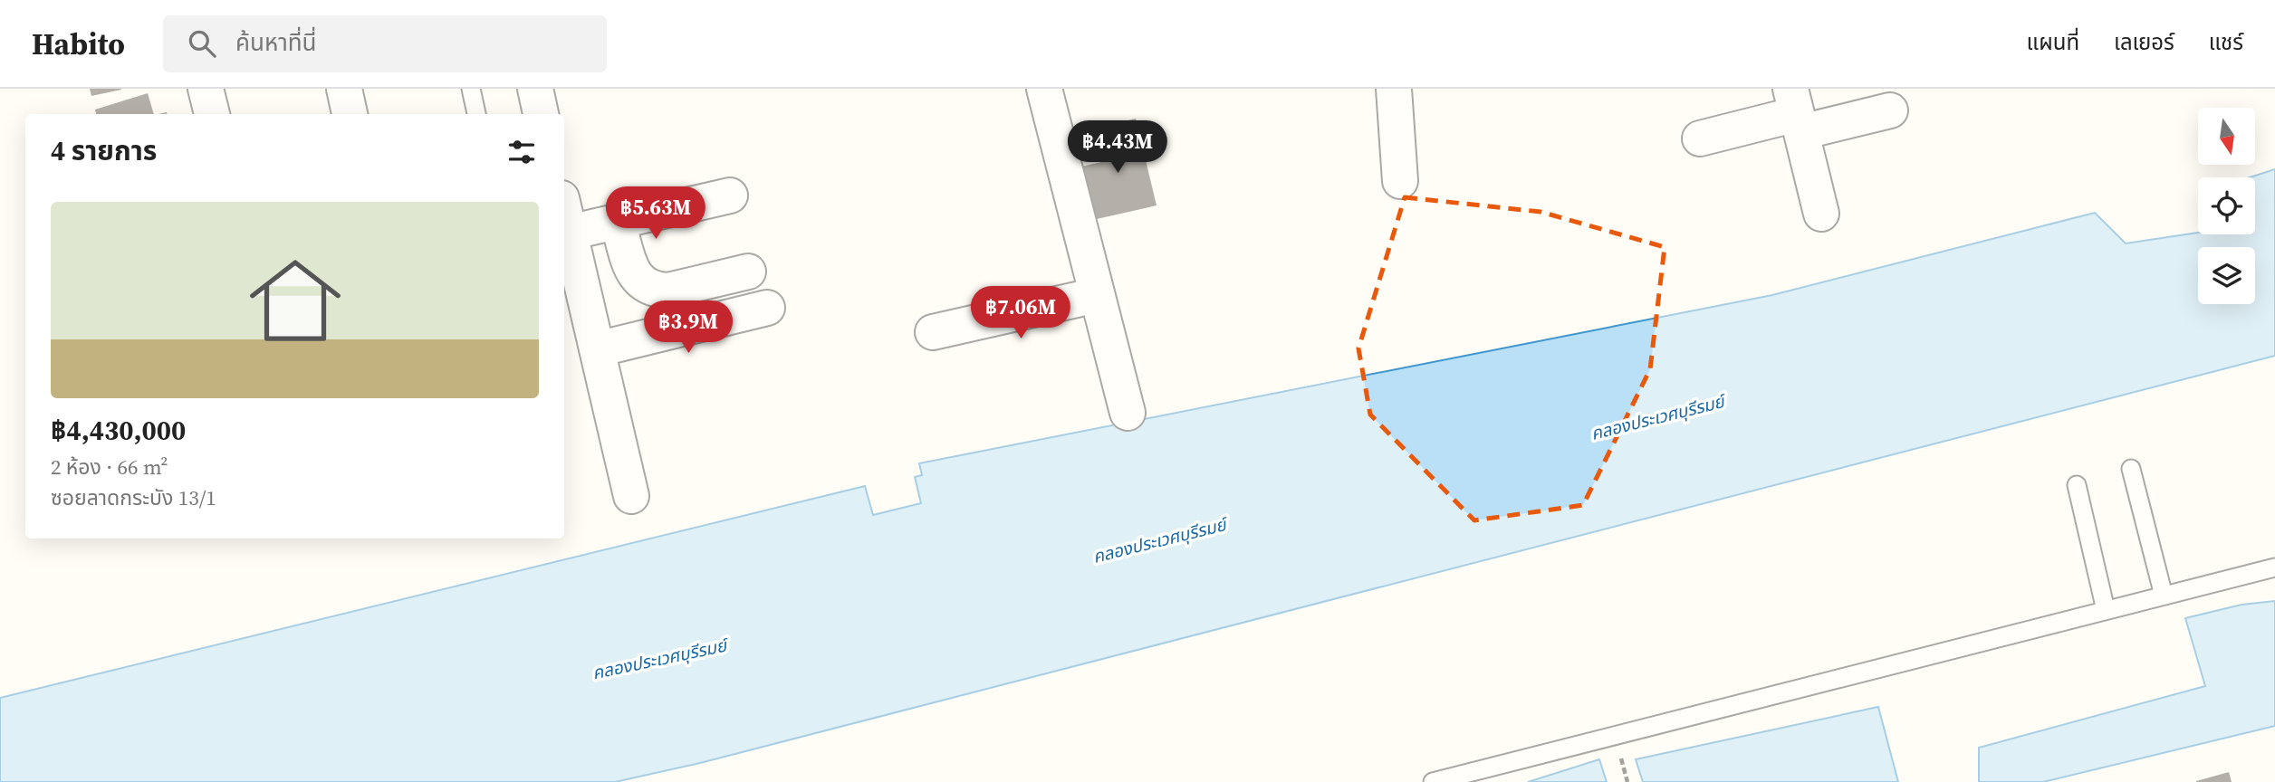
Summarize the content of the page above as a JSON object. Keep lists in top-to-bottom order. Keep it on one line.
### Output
{"water":["คลองประเวศบุรีรมย์"],"north":"bottom","page":{"header":"Habito","search":"ค้นหาที่นี่","nav":["แผนที่","เลเยอร์","แชร์"],"heading":"4 รายการ","price":["฿4.43M","฿5.63M","฿7.06M","฿3.9M"],"list":[{"name":"฿4,430,000","note":"2 ห้อง · 66 m² · ซอยลาดกระบัง 13/1"}]}}
